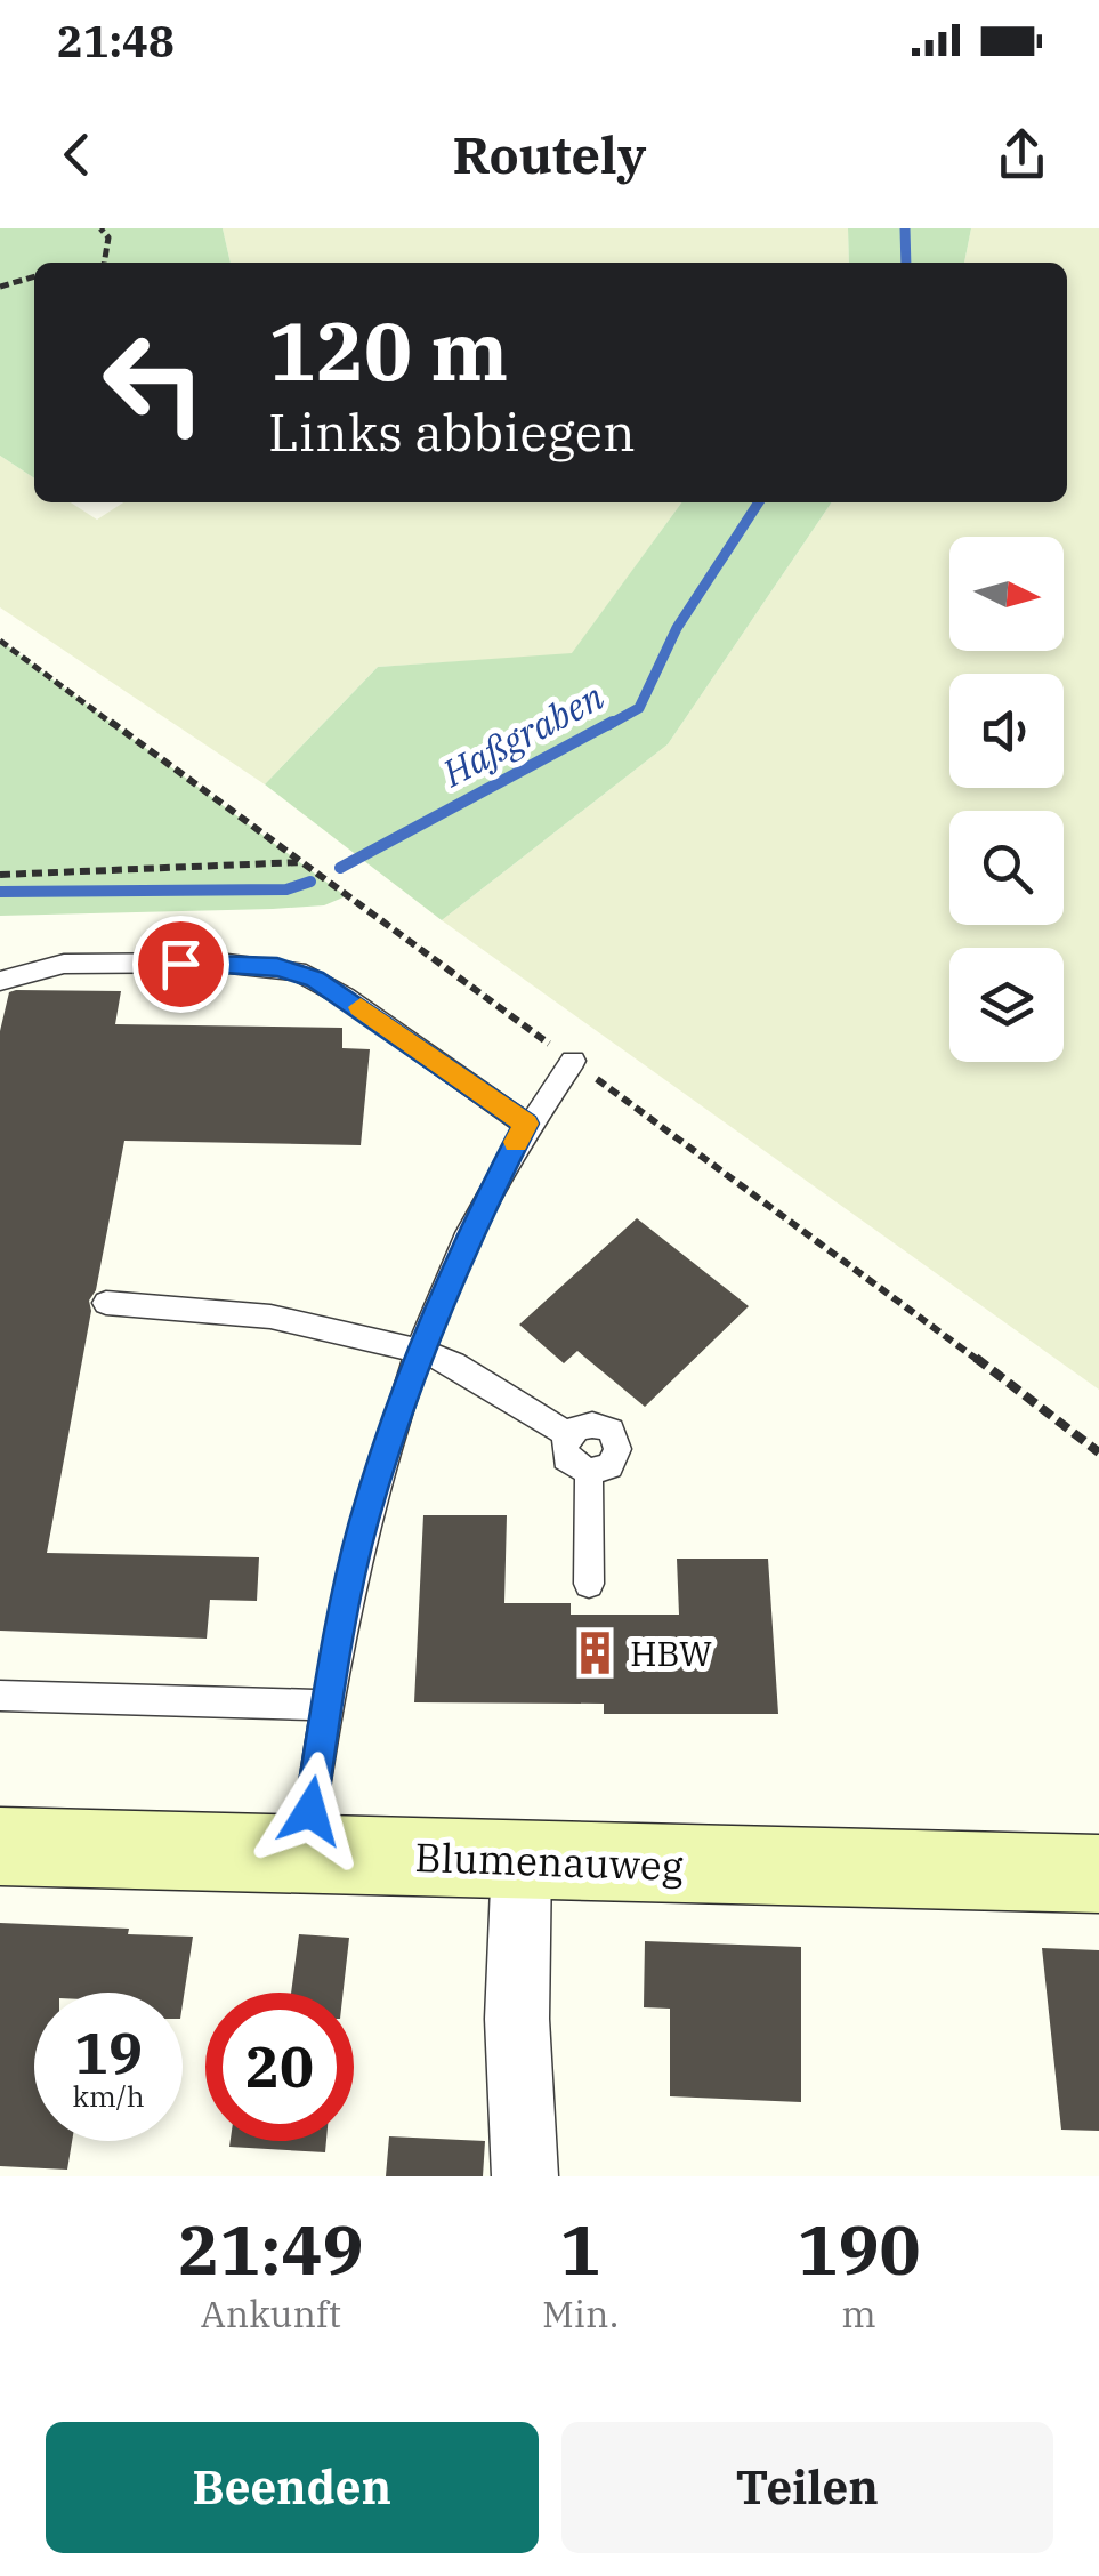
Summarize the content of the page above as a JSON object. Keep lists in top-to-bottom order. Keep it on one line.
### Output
{"streets":{"street":["Blumenauweg"]},"water":["Haßgraben"],"places":{"building":["HBW"]},"north":"right","page":{"status":"21:48","header":"Routely","turn":["120 m","Links abbiegen"],"speed":"19 km/h","limit":"20","eta":["21:49","Ankunft","1","Min.","190","m"],"buttons":["Beenden","Teilen"]}}
